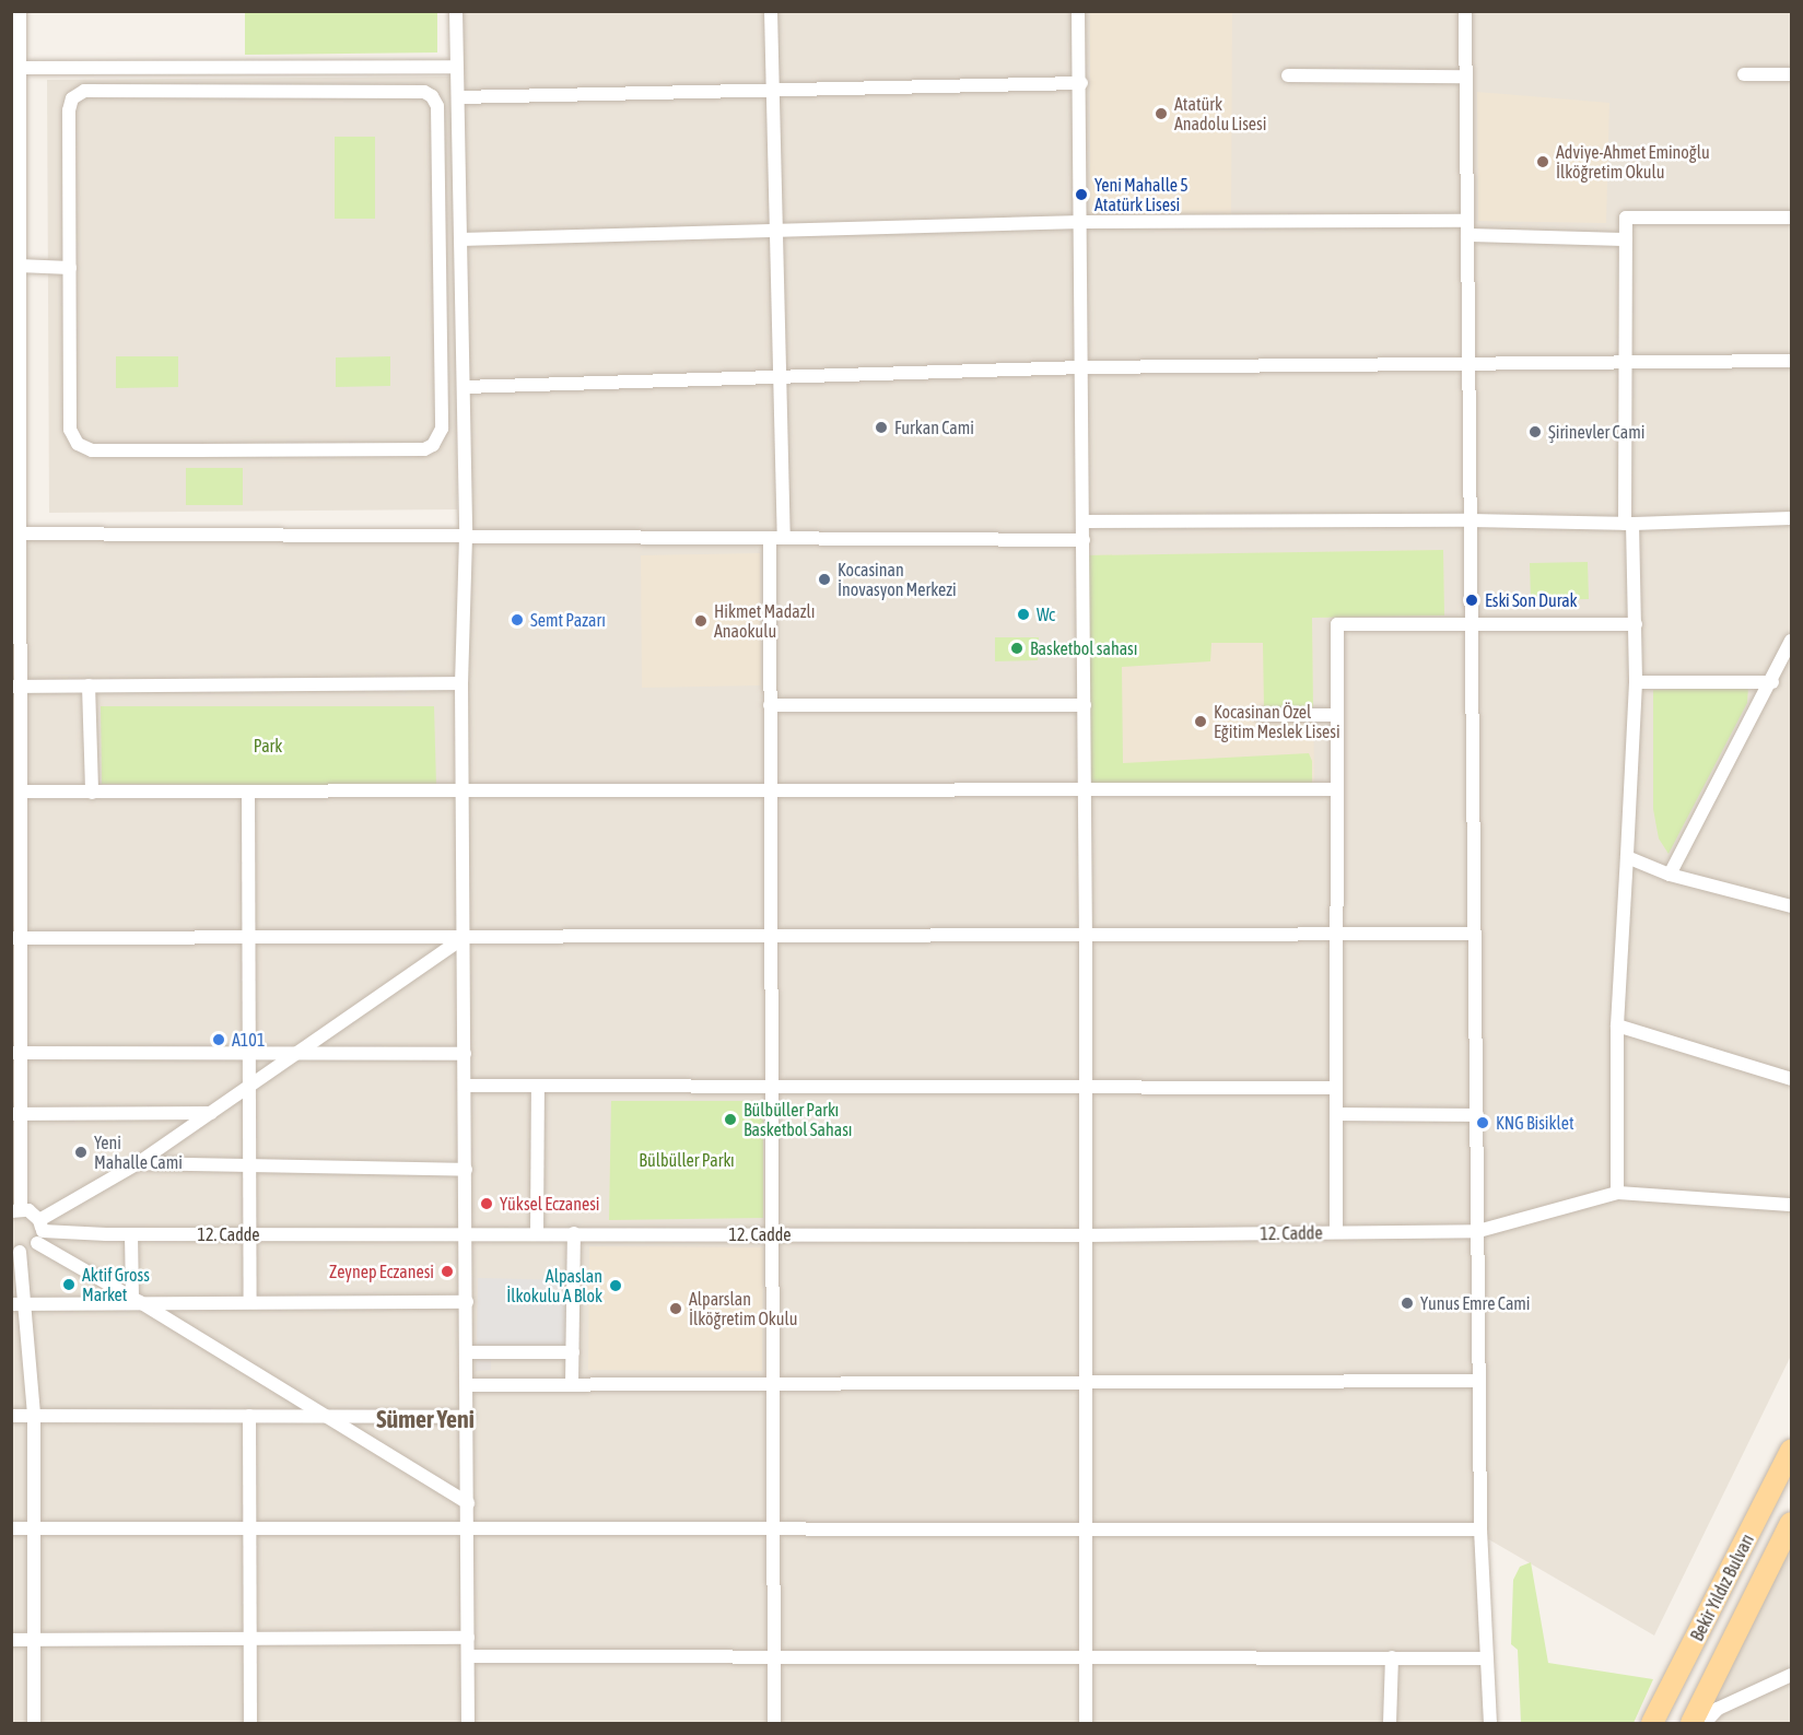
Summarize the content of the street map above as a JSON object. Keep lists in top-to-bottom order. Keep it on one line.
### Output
{"streets":{"main road":["Bekir Yıldız Bulvarı"],"street":["12. Cadde"]},"districts":["Sümer Yeni"],"parks":["Park","Bülbüller Parkı"],"places":["Atatürk Anadolu Lisesi","Adviye-Ahmet Eminoğlu İlköğretim Okulu","Yeni Mahalle 5 Atatürk Lisesi","Furkan Cami","Şirinevler Cami","Kocasinan İnovasyon Merkezi","Eski Son Durak","Wc","Semt Pazarı","Hikmet Madazlı Anaokulu","Basketbol sahası","Kocasinan Özel Eğitim Meslek Lisesi","A101","Bülbüller Parkı Basketbol Sahası","KNG Bisiklet","Yeni Mahalle Cami","Yüksel Eczanesi","Zeynep Eczanesi","Aktif Gross Market","Alpaslan İlkokulu A Blok","Yunus Emre Cami","Alparslan İlköğretim Okulu"]}
